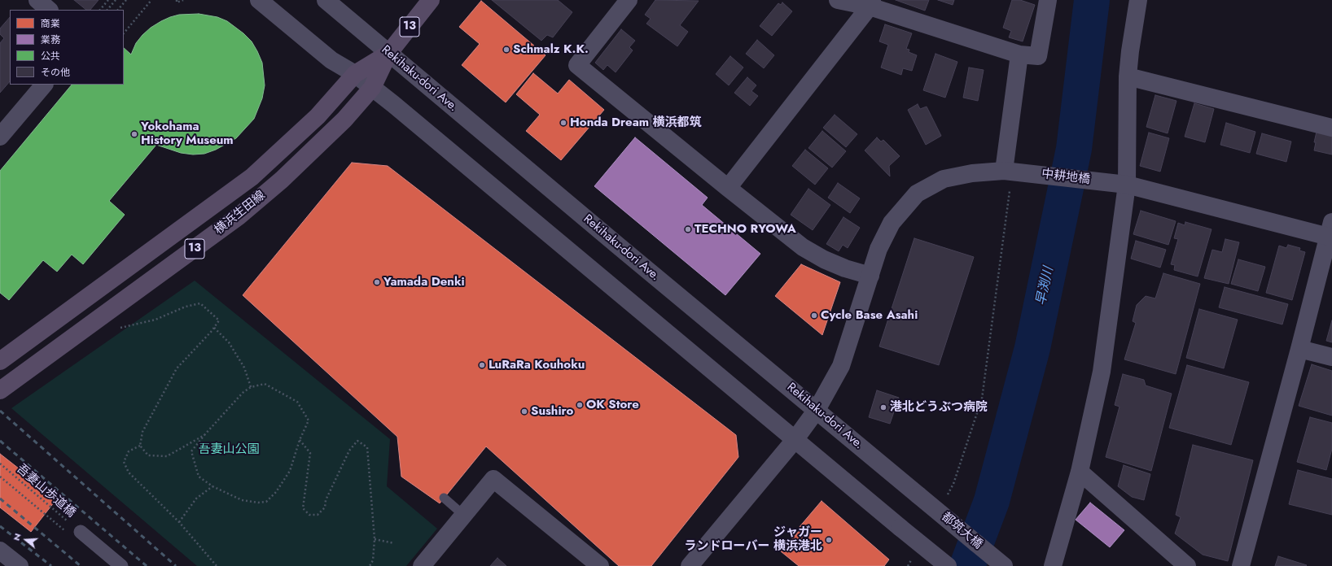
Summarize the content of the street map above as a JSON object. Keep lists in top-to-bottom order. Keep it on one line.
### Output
{"streets":{"main road":["13","横浜生田線"],"street":["Rekihaku-dori Ave.","中耕地橋","都筑大橋"],"path":["吾妻山歩道橋"]},"crossings":[["Rekihaku-dori Ave.","中耕地橋"],["Rekihaku-dori Ave.","横浜生田線"],["Rekihaku-dori Ave.","都筑大橋"]],"water":["早渕川"],"parks":["吾妻山公園"],"places":["Schmalz K.K.","Honda Dream 横浜都筑","Yokohama History Museum","TECHNO RYOWA","Yamada Denki","Cycle Base Asahi","LuRaRa Kouhoku","OK Store","港北どうぶつ病院","Sushiro","ジャガー ランドローバー 横浜港北"],"legend":["商業","業務","公共","その他"],"north":"left"}
